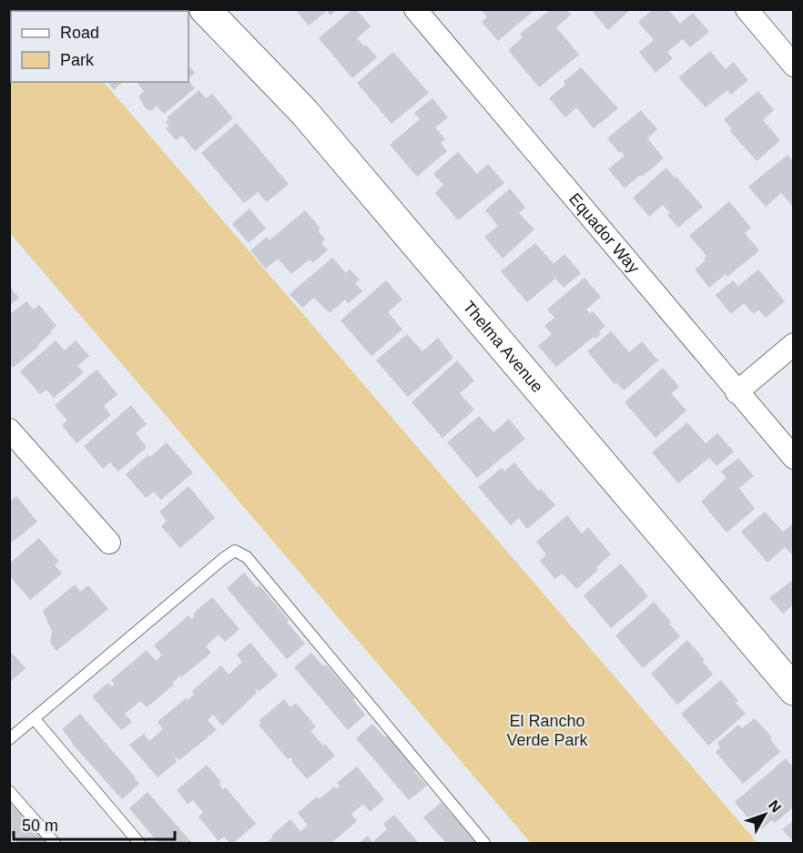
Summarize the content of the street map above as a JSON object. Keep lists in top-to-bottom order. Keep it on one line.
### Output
{"streets":{"street":["Equador Way","Thelma Avenue"]},"parks":["El Rancho Verde Park"],"legend":["Road","Park"],"scale_bar":"50 m","north":"top right"}
